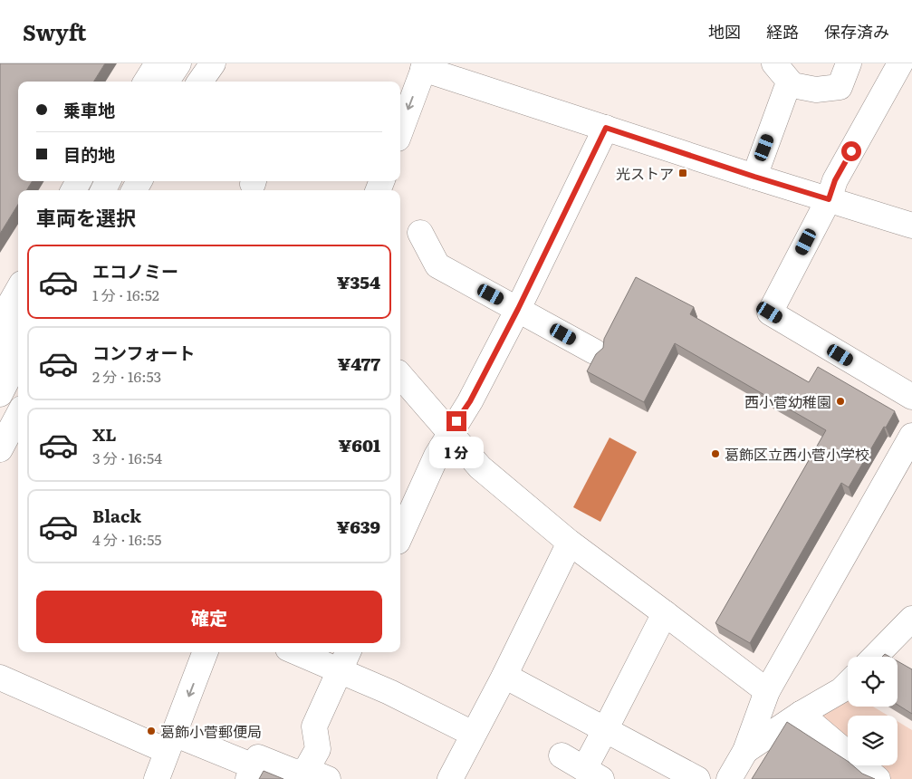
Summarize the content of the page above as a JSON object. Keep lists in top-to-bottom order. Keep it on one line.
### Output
{"places":{"transit":["光ストア"],"other":["西小菅幼稚園","葛飾区立西小菅小学校","葛飾小菅郵便局"]},"page":{"header":"Swyft","nav":["地図","経路","保存済み"],"banner":["乗車地","目的地"],"heading":"車両を選択","list":[{"name":"エコノミー","note":"1 分 · 16:52","value":"¥354"},{"name":"コンフォート","note":"2 分 · 16:53","value":"¥477"},{"name":"XL","note":"3 分 · 16:54","value":"¥601"},{"name":"Black","note":"4 分 · 16:55","value":"¥639"}],"bubble":"1 分","buttons":"確定"}}
